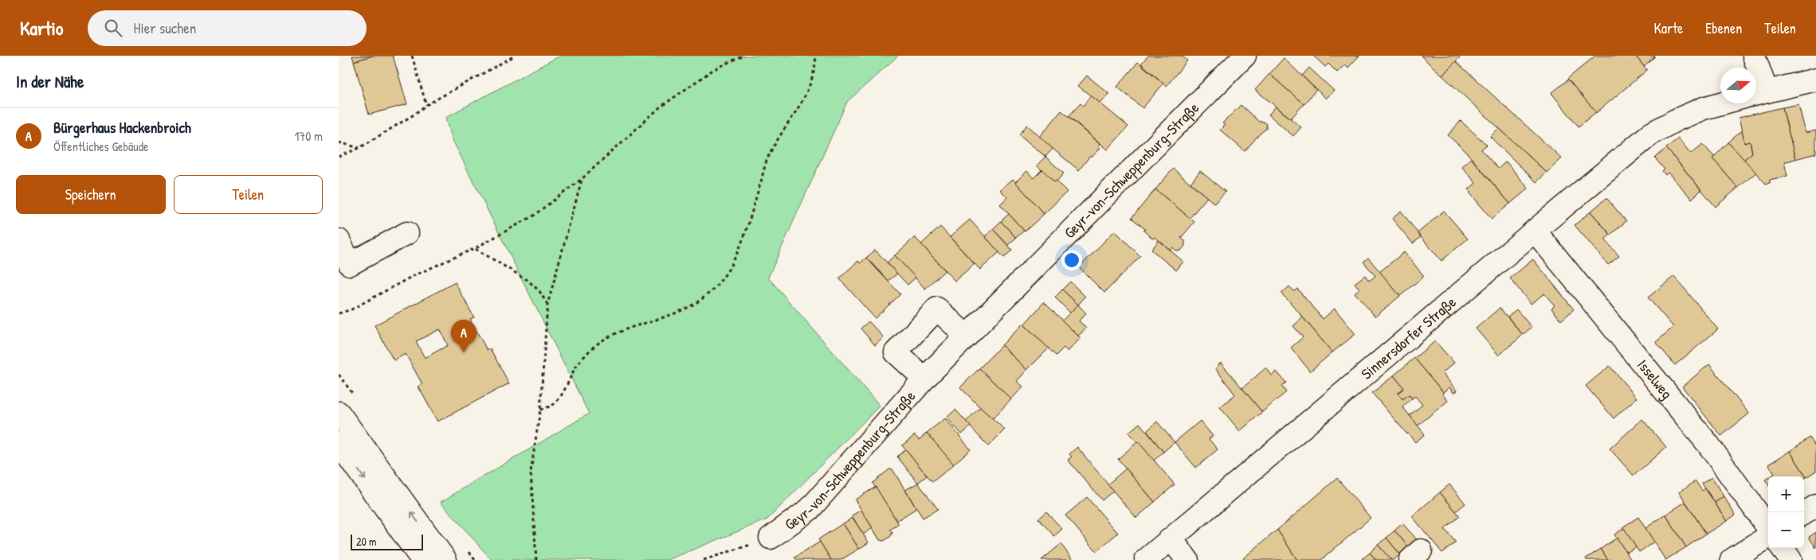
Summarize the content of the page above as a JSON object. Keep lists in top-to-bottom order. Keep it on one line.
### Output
{"streets":{"street":["Geyr-von-Schweppenburg-Straße","Sinnersdorfer Straße","Isselweg"]},"crossings":[["Sinnersdorfer Straße","Isselweg"]],"scale_bar":"20 m","north":"right","page":{"header":"Kartio","search":"Hier suchen","nav":["Karte","Ebenen","Teilen"],"heading":"In der Nähe","list":[{"mark":"A","name":"Bürgerhaus Hackenbroich","note":"Öffentliches Gebäude","value":"170 m"}],"buttons":["Speichern","Teilen"],"pins":"A","map_buttons":["+","−"],"scale":"20 m"}}
